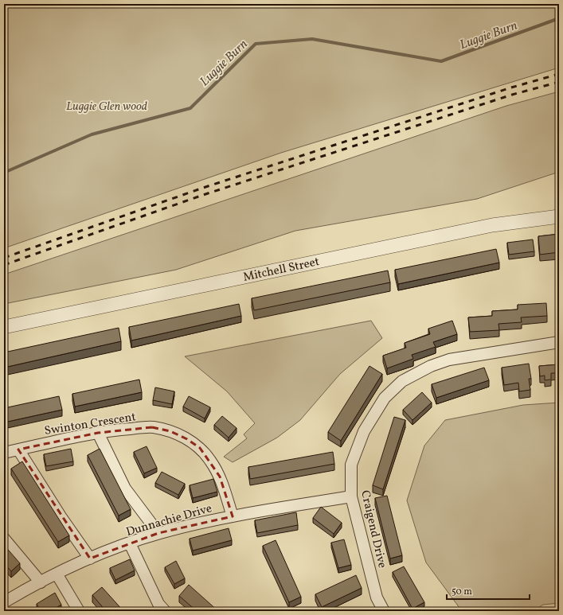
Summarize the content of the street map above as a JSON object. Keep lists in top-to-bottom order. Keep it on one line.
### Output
{"streets":{"street":["Mitchell Street","Swinton Crescent","Dunnachie Drive","Craigend Drive"]},"crossings":[["Swinton Crescent","Dunnachie Drive"],["Dunnachie Drive","Craigend Drive"]],"water":["Luggie Burn"],"parks":["Luggie Glen wood"],"scale_bar":"50 m"}
